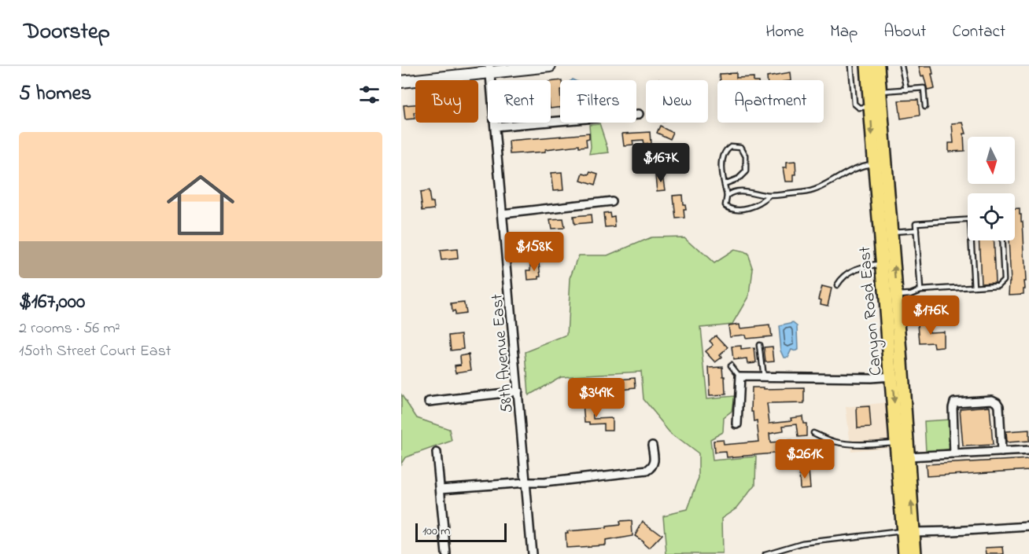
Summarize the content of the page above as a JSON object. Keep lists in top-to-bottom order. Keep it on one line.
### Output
{"streets":{"main road":["Canyon Road East"],"street":["58th Avenue East"]},"scale_bar":"100 m","north":"bottom","page":{"header":"Doorstep","nav":["Home","Map","About","Contact"],"heading":"5 homes","chip":["Buy","Rent","Filters","New","Apartment"],"list":[{"name":"$167,000","note":"2 rooms · 56 m² · 150th Street Court East"}],"price":["$167K","$158K","$176K","$349K","$261K"],"scale":"100 m"}}
